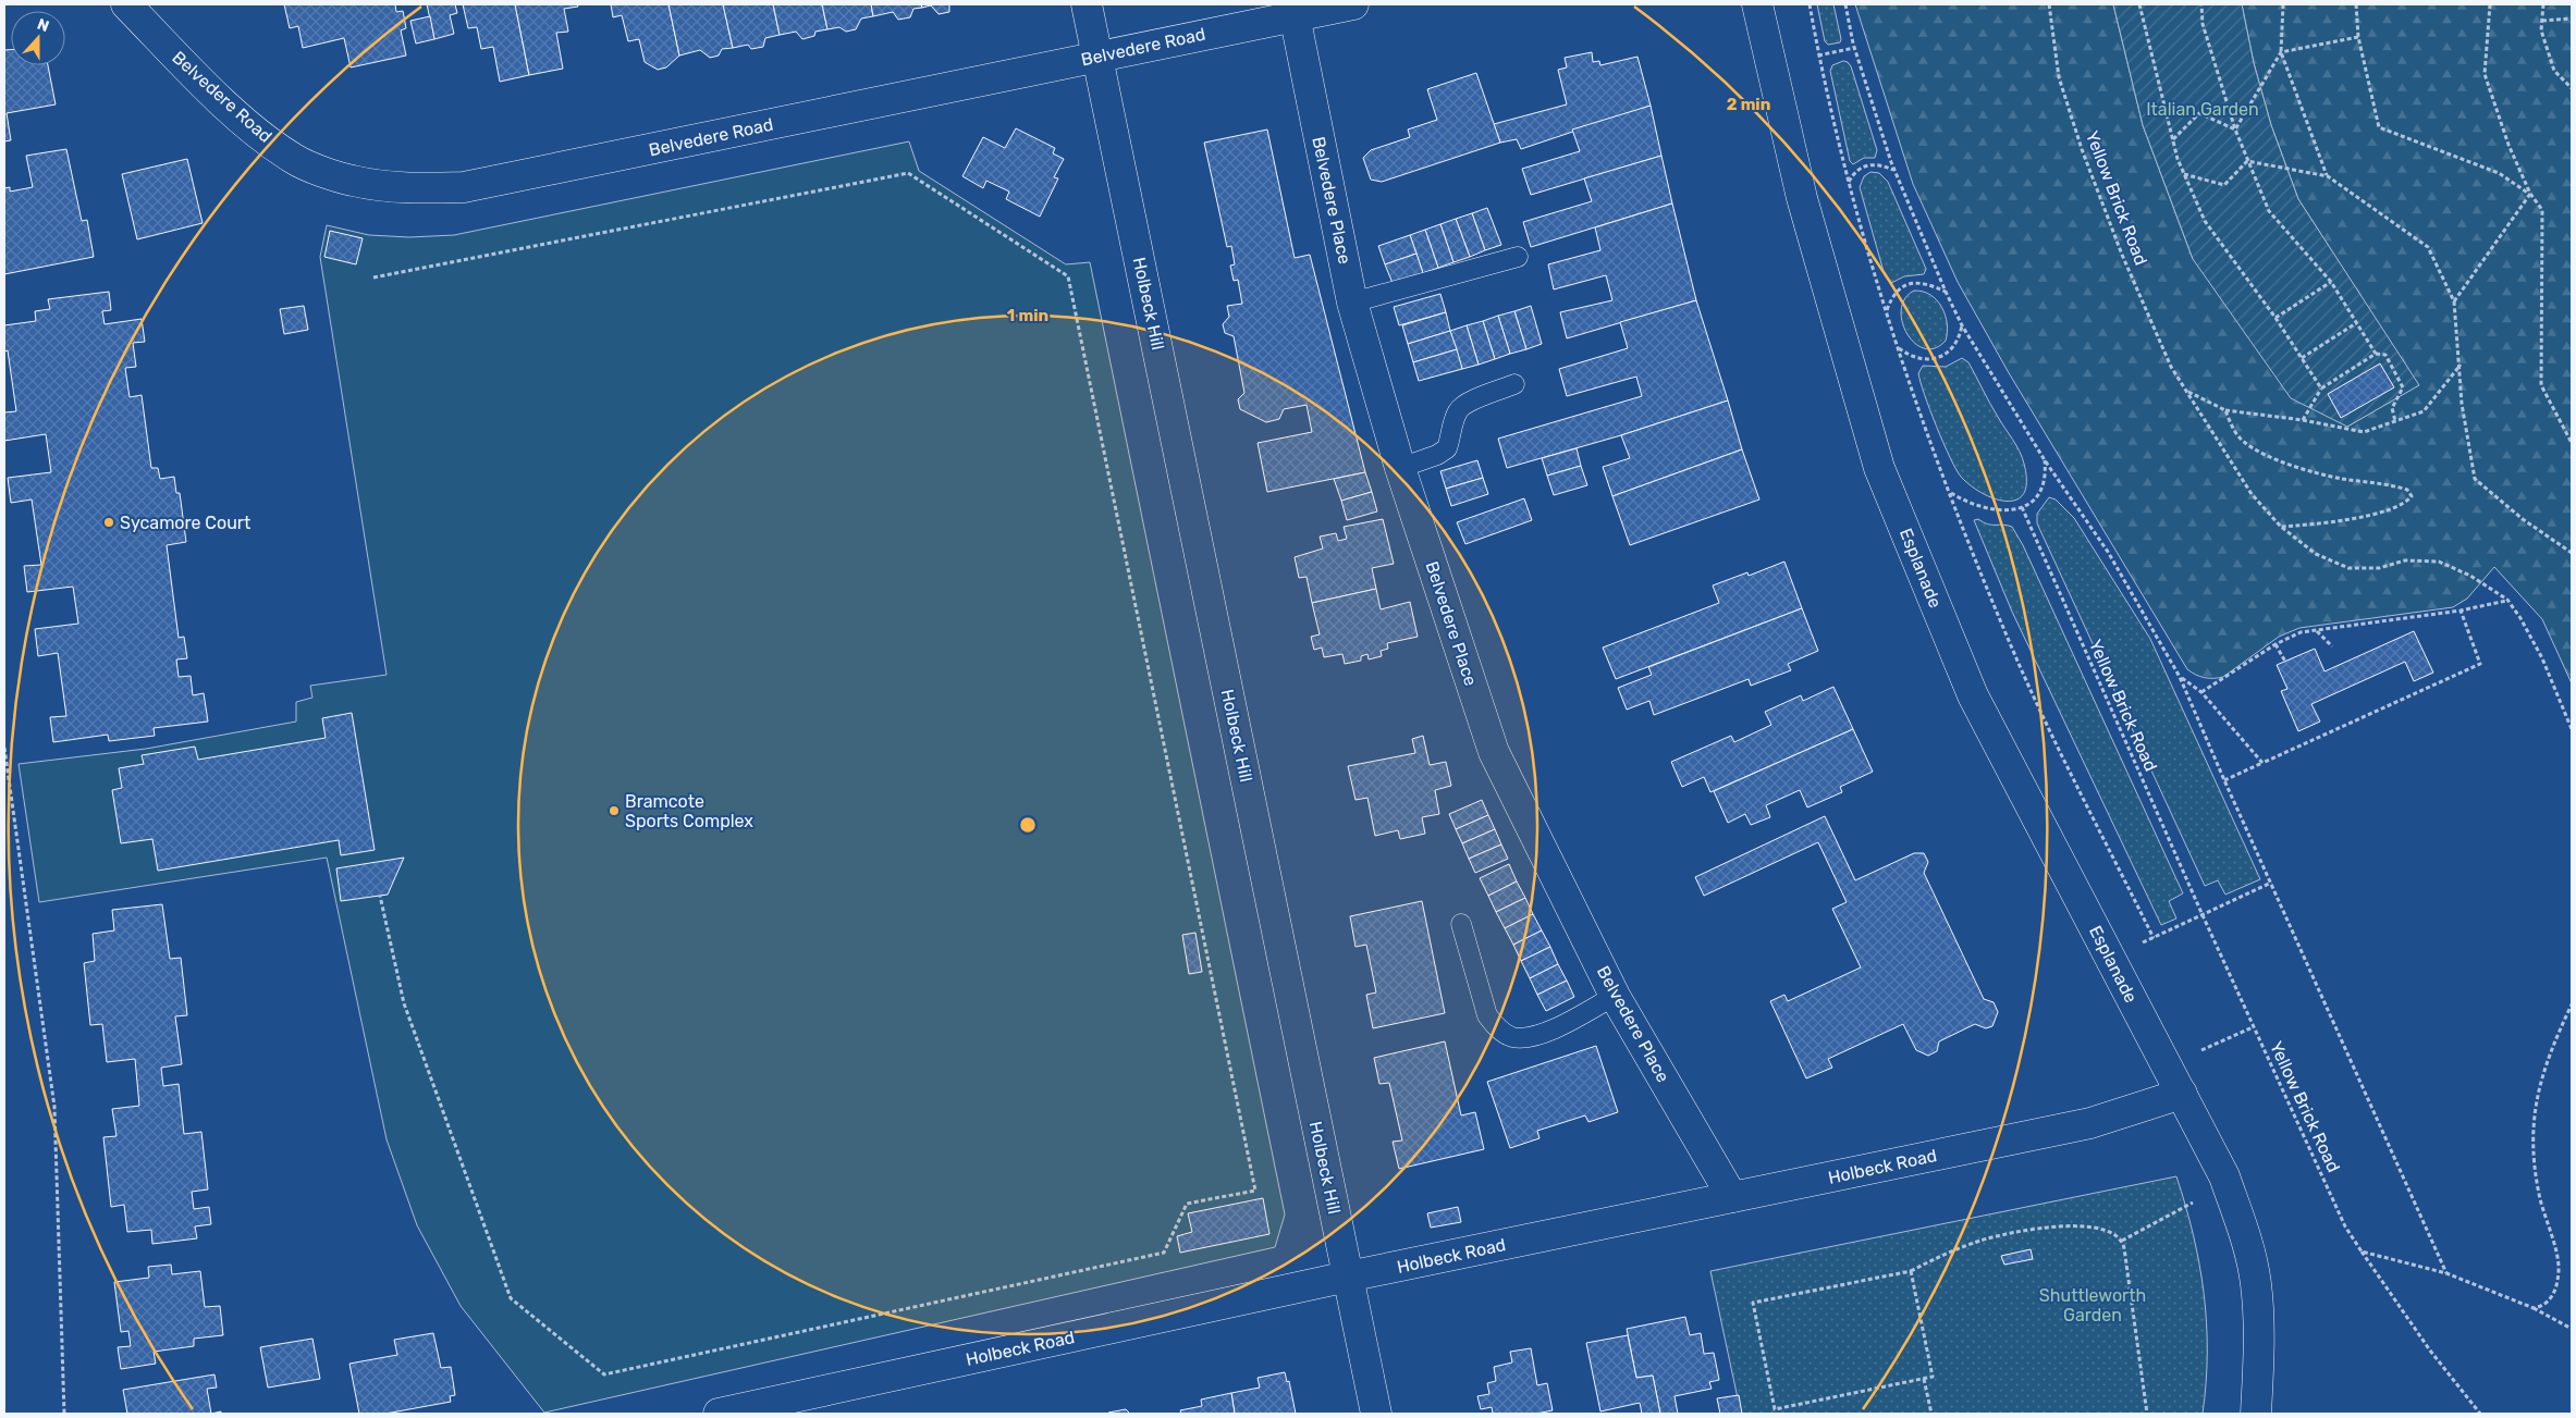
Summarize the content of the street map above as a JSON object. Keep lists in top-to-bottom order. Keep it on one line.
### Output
{"streets":{"street":["Belvedere Road","Belvedere Place","Holbeck Hill","Esplanade","Holbeck Road"],"path":["Yellow Brick Road"]},"crossings":[["Belvedere Road","Belvedere Place"],["Belvedere Road","Holbeck Hill"],["Belvedere Place","Holbeck Road"],["Holbeck Hill","Holbeck Road"],["Esplanade","Holbeck Road"]],"parks":["Italian Garden","Shuttleworth Garden"],"places":["Sycamore Court","Bramcote Sports Complex"],"north":"top","rings":["2 min","1 min"]}
